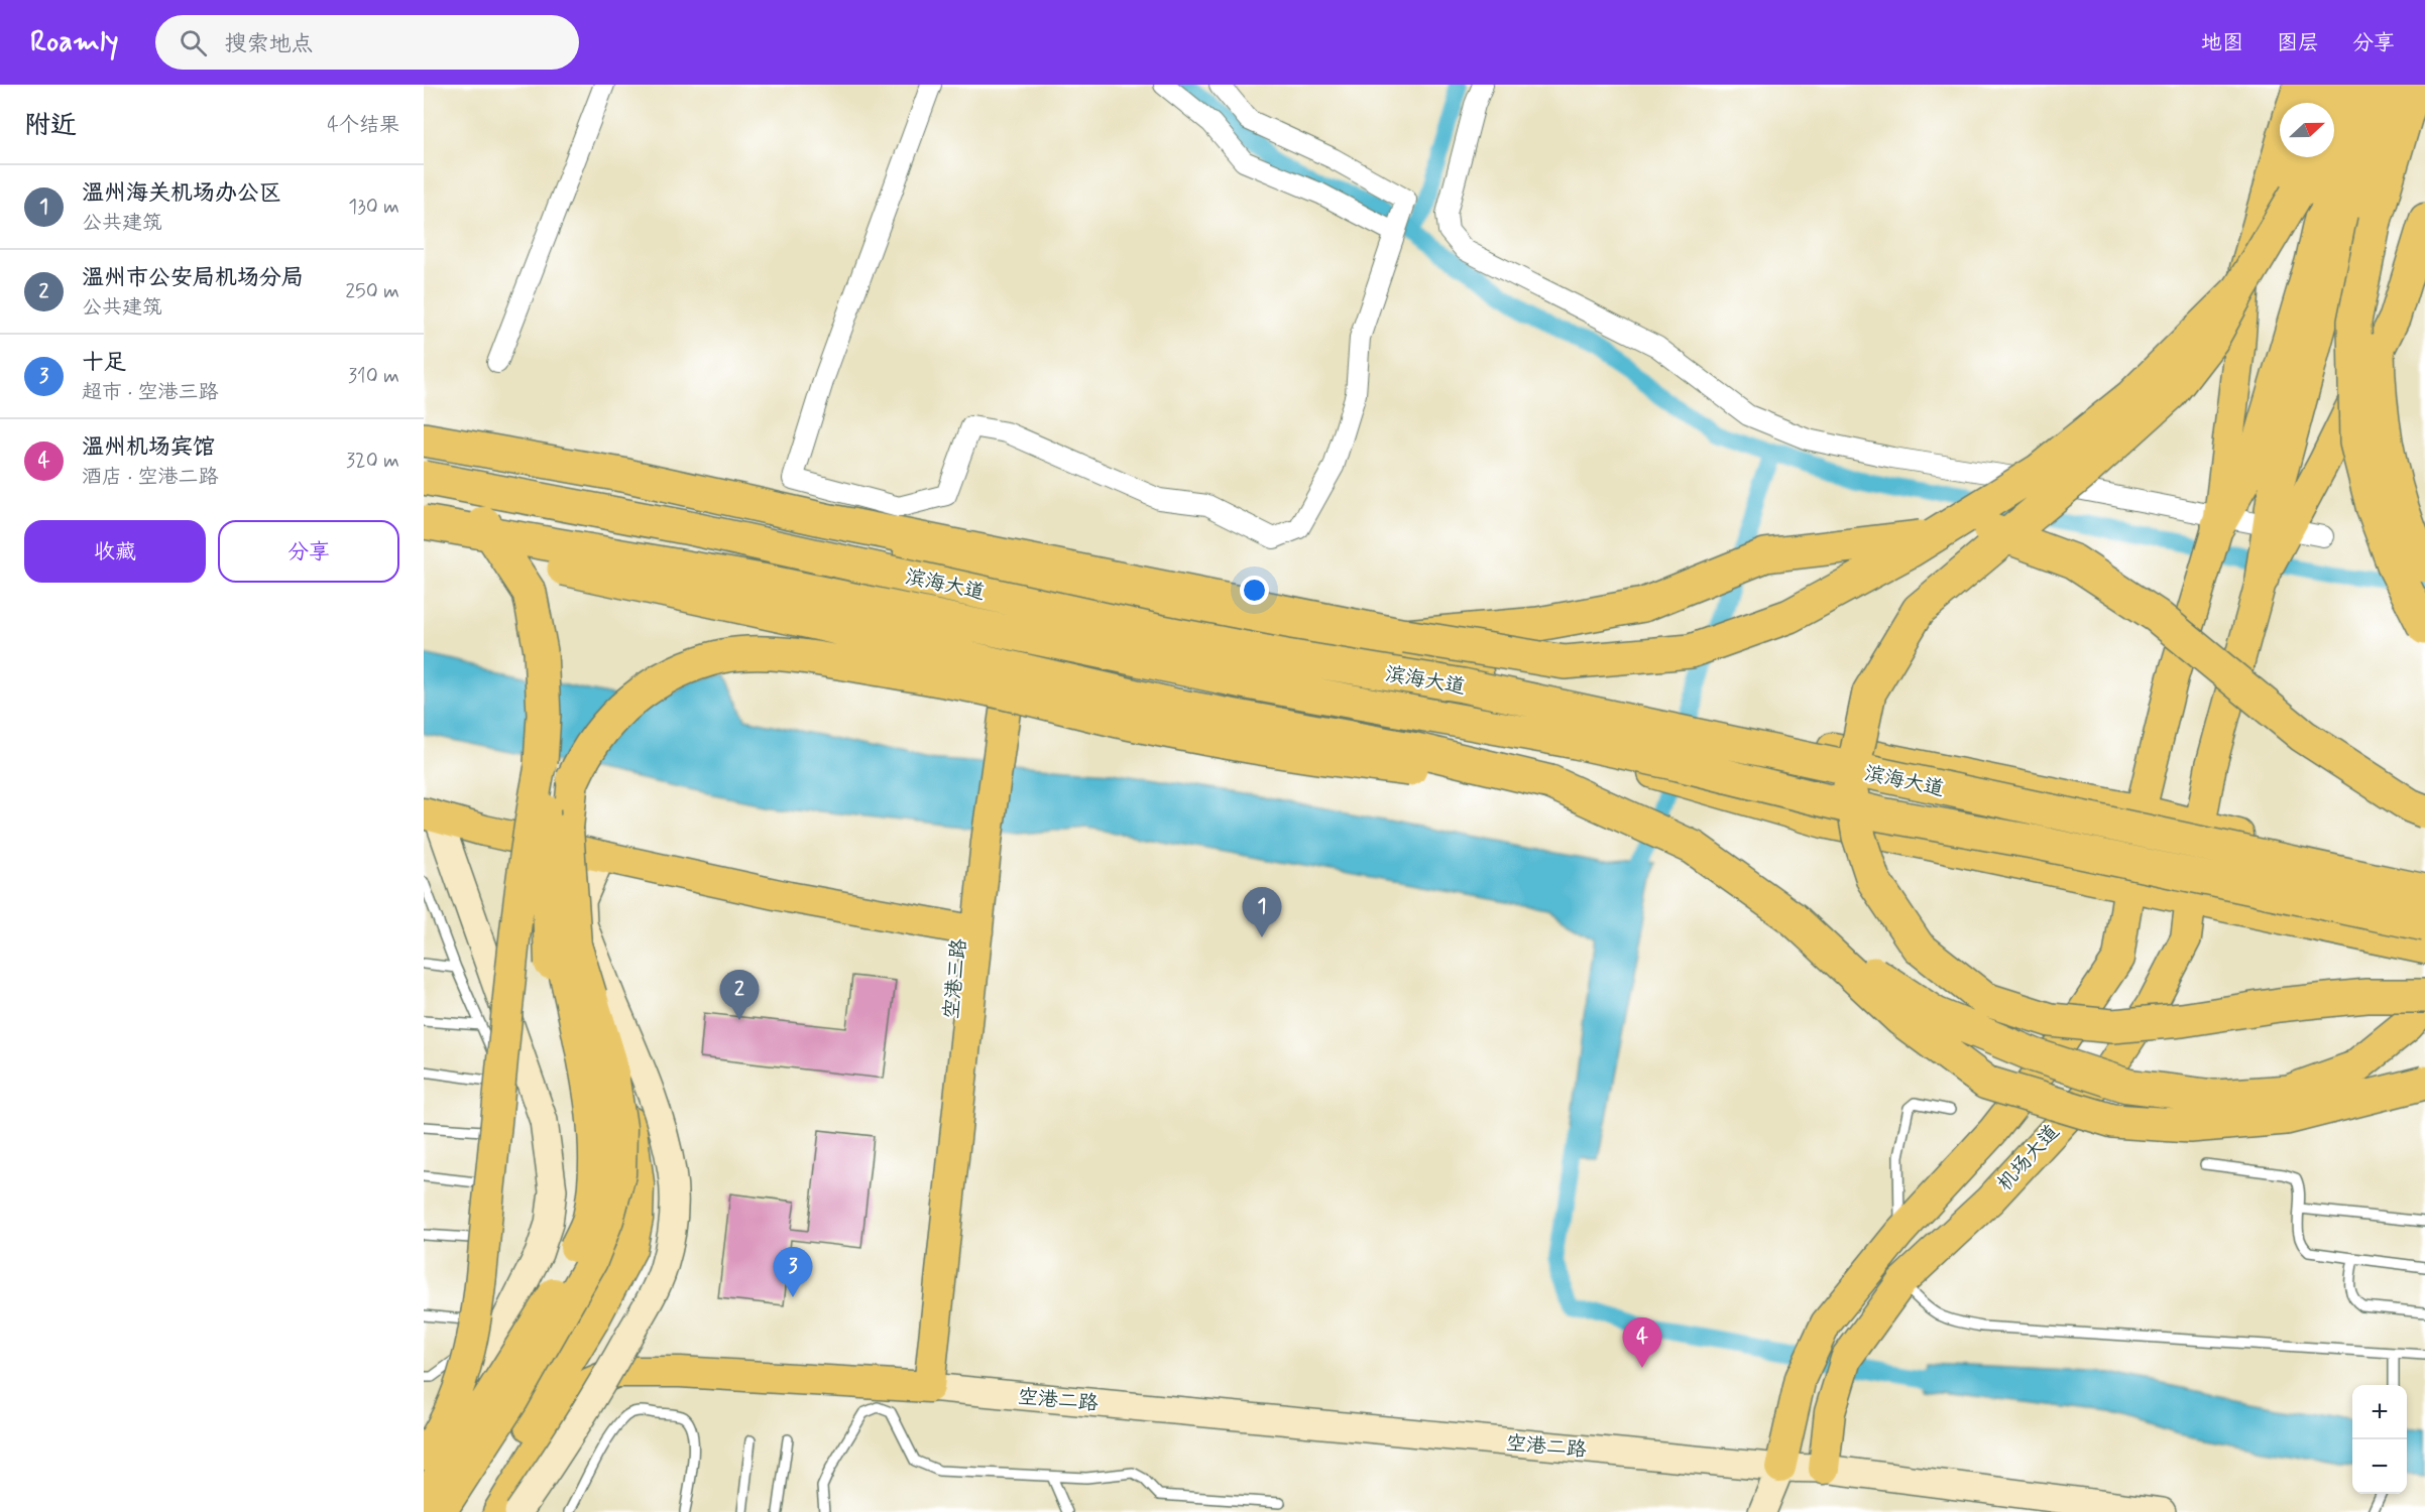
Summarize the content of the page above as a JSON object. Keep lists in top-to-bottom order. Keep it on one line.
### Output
{"streets":{"highway":["滨海大道"],"main road":["空港三路","机场大道","空港二路"]},"crossings":[["空港三路","空港二路"],["机场大道","空港二路"]],"north":"right","page":{"header":"Roamly","search":"搜索地点","nav":["地图","图层","分享"],"heading":["附近","4个结果"],"list":[{"mark":"1","name":"温州海关机场办公区","note":"公共建筑","value":"130 m"},{"mark":"2","name":"温州市公安局机场分局","note":"公共建筑","value":"250 m"},{"mark":"3","name":"十足","note":"超市 · 空港三路","value":"310 m"},{"mark":"4","name":"温州机场宾馆","note":"酒店 · 空港二路","value":"320 m"}],"buttons":["收藏","分享"],"pins":["1","2","3","4"],"map_buttons":["+","−"]}}
